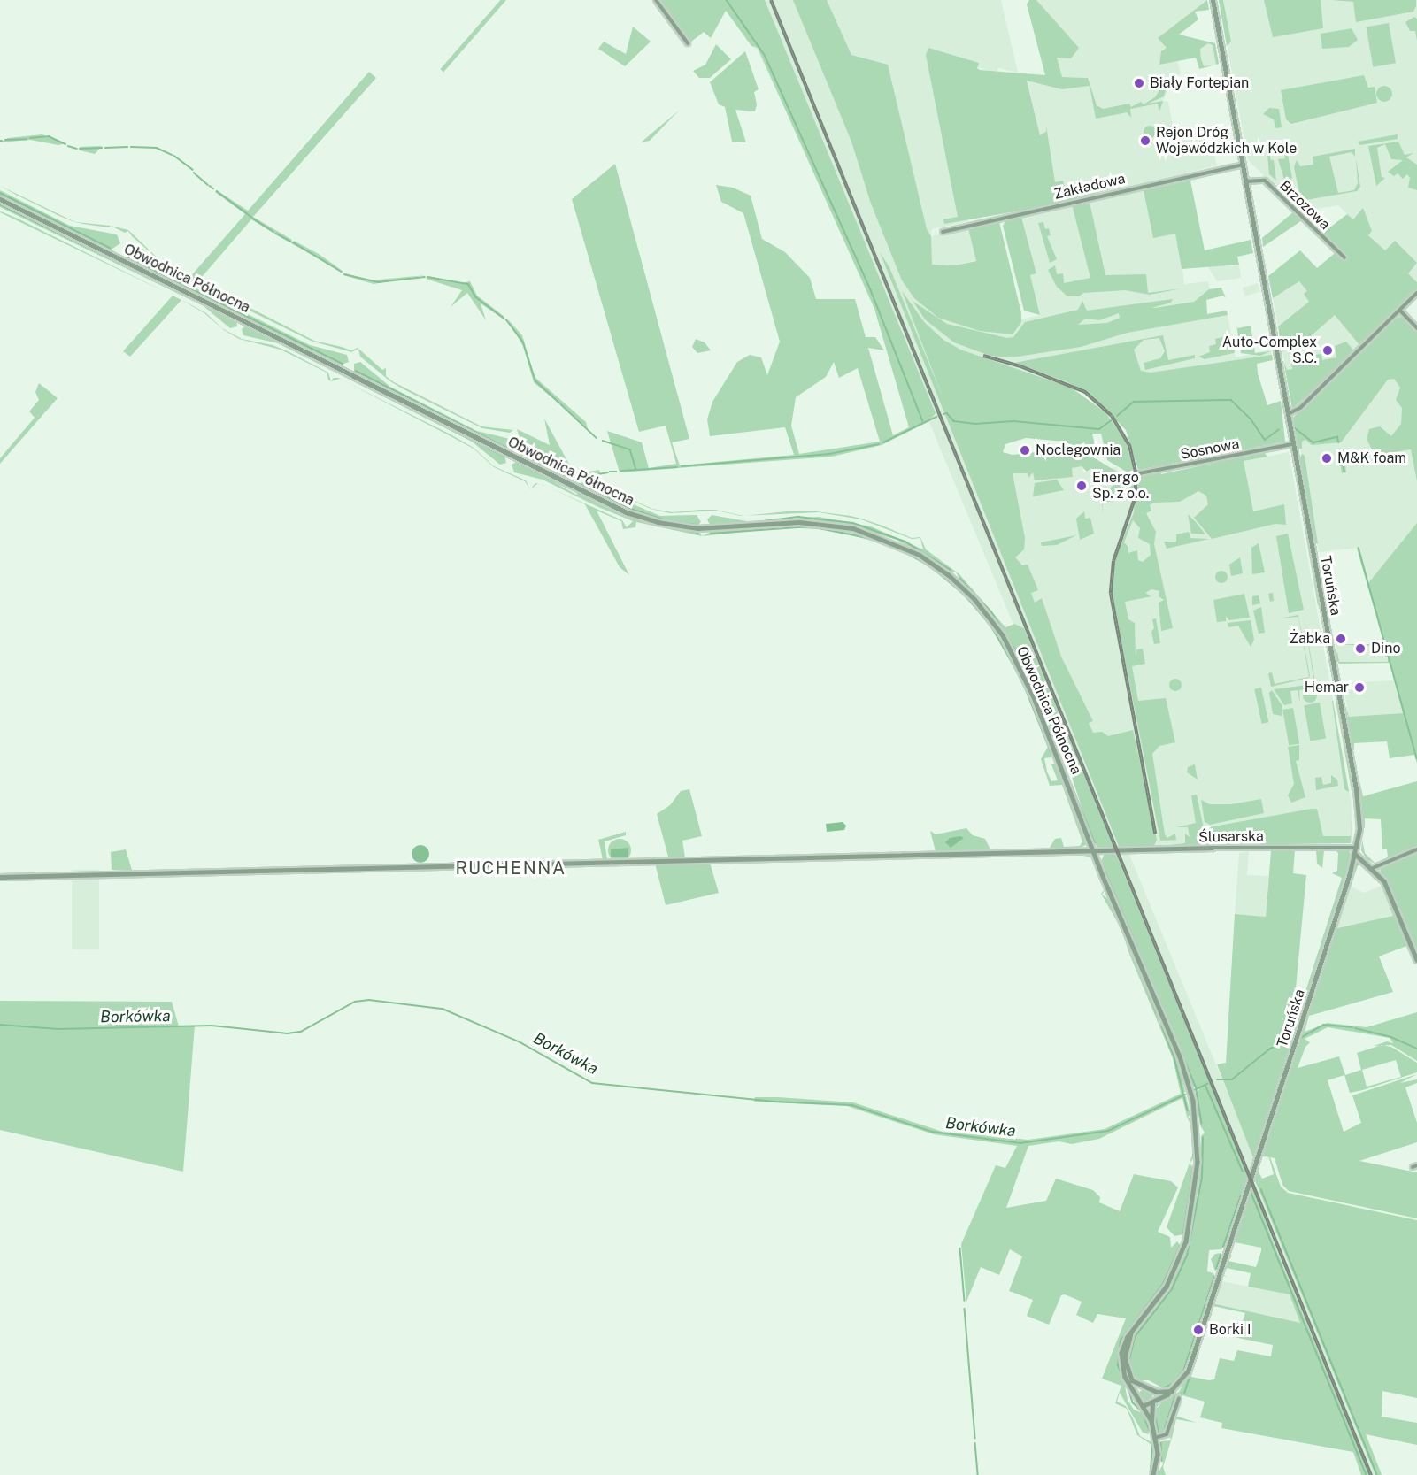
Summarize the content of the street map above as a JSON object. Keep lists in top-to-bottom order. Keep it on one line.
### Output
{"streets":{"street":["Zakładowa","Brzozowa","Obwodnica Północna","Sosnowa","Toruńska","Ślusarska"]},"crossings":[["Zakładowa","Toruńska"],["Brzozowa","Toruńska"],["Obwodnica Północna","Ślusarska"],["Sosnowa","Toruńska"],["Toruńska","Ślusarska"]],"districts":["RUCHENNA"],"water":["Borkówka"],"places":["Biały Fortepian","Rejon Dróg Wojewódzkich w Kole","Auto-Complex S.C.","Noclegownia","M&K foam","Energo Sp. z o.o.","Żabka","Dino","Hemar","Borki I"]}
